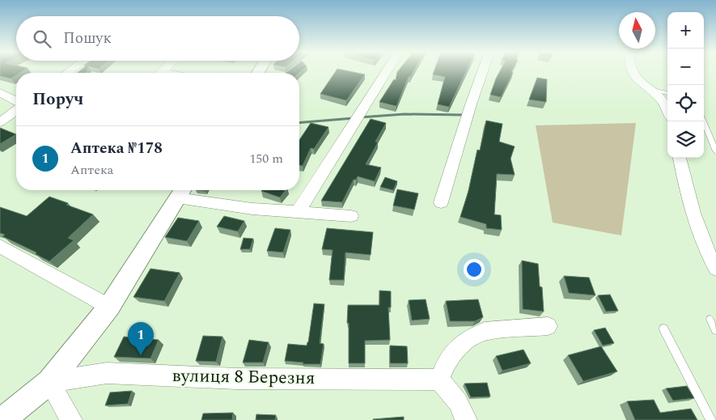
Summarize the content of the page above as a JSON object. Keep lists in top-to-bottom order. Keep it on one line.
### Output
{"streets":{"street":["вулиця 8 Березня"]},"north":"top","page":{"map_buttons":["+","−"],"search":"Пошук","heading":"Поруч","list":[{"mark":"1","name":"Аптека №178","note":"Аптека","value":"150 m"}],"pins":"1"}}
